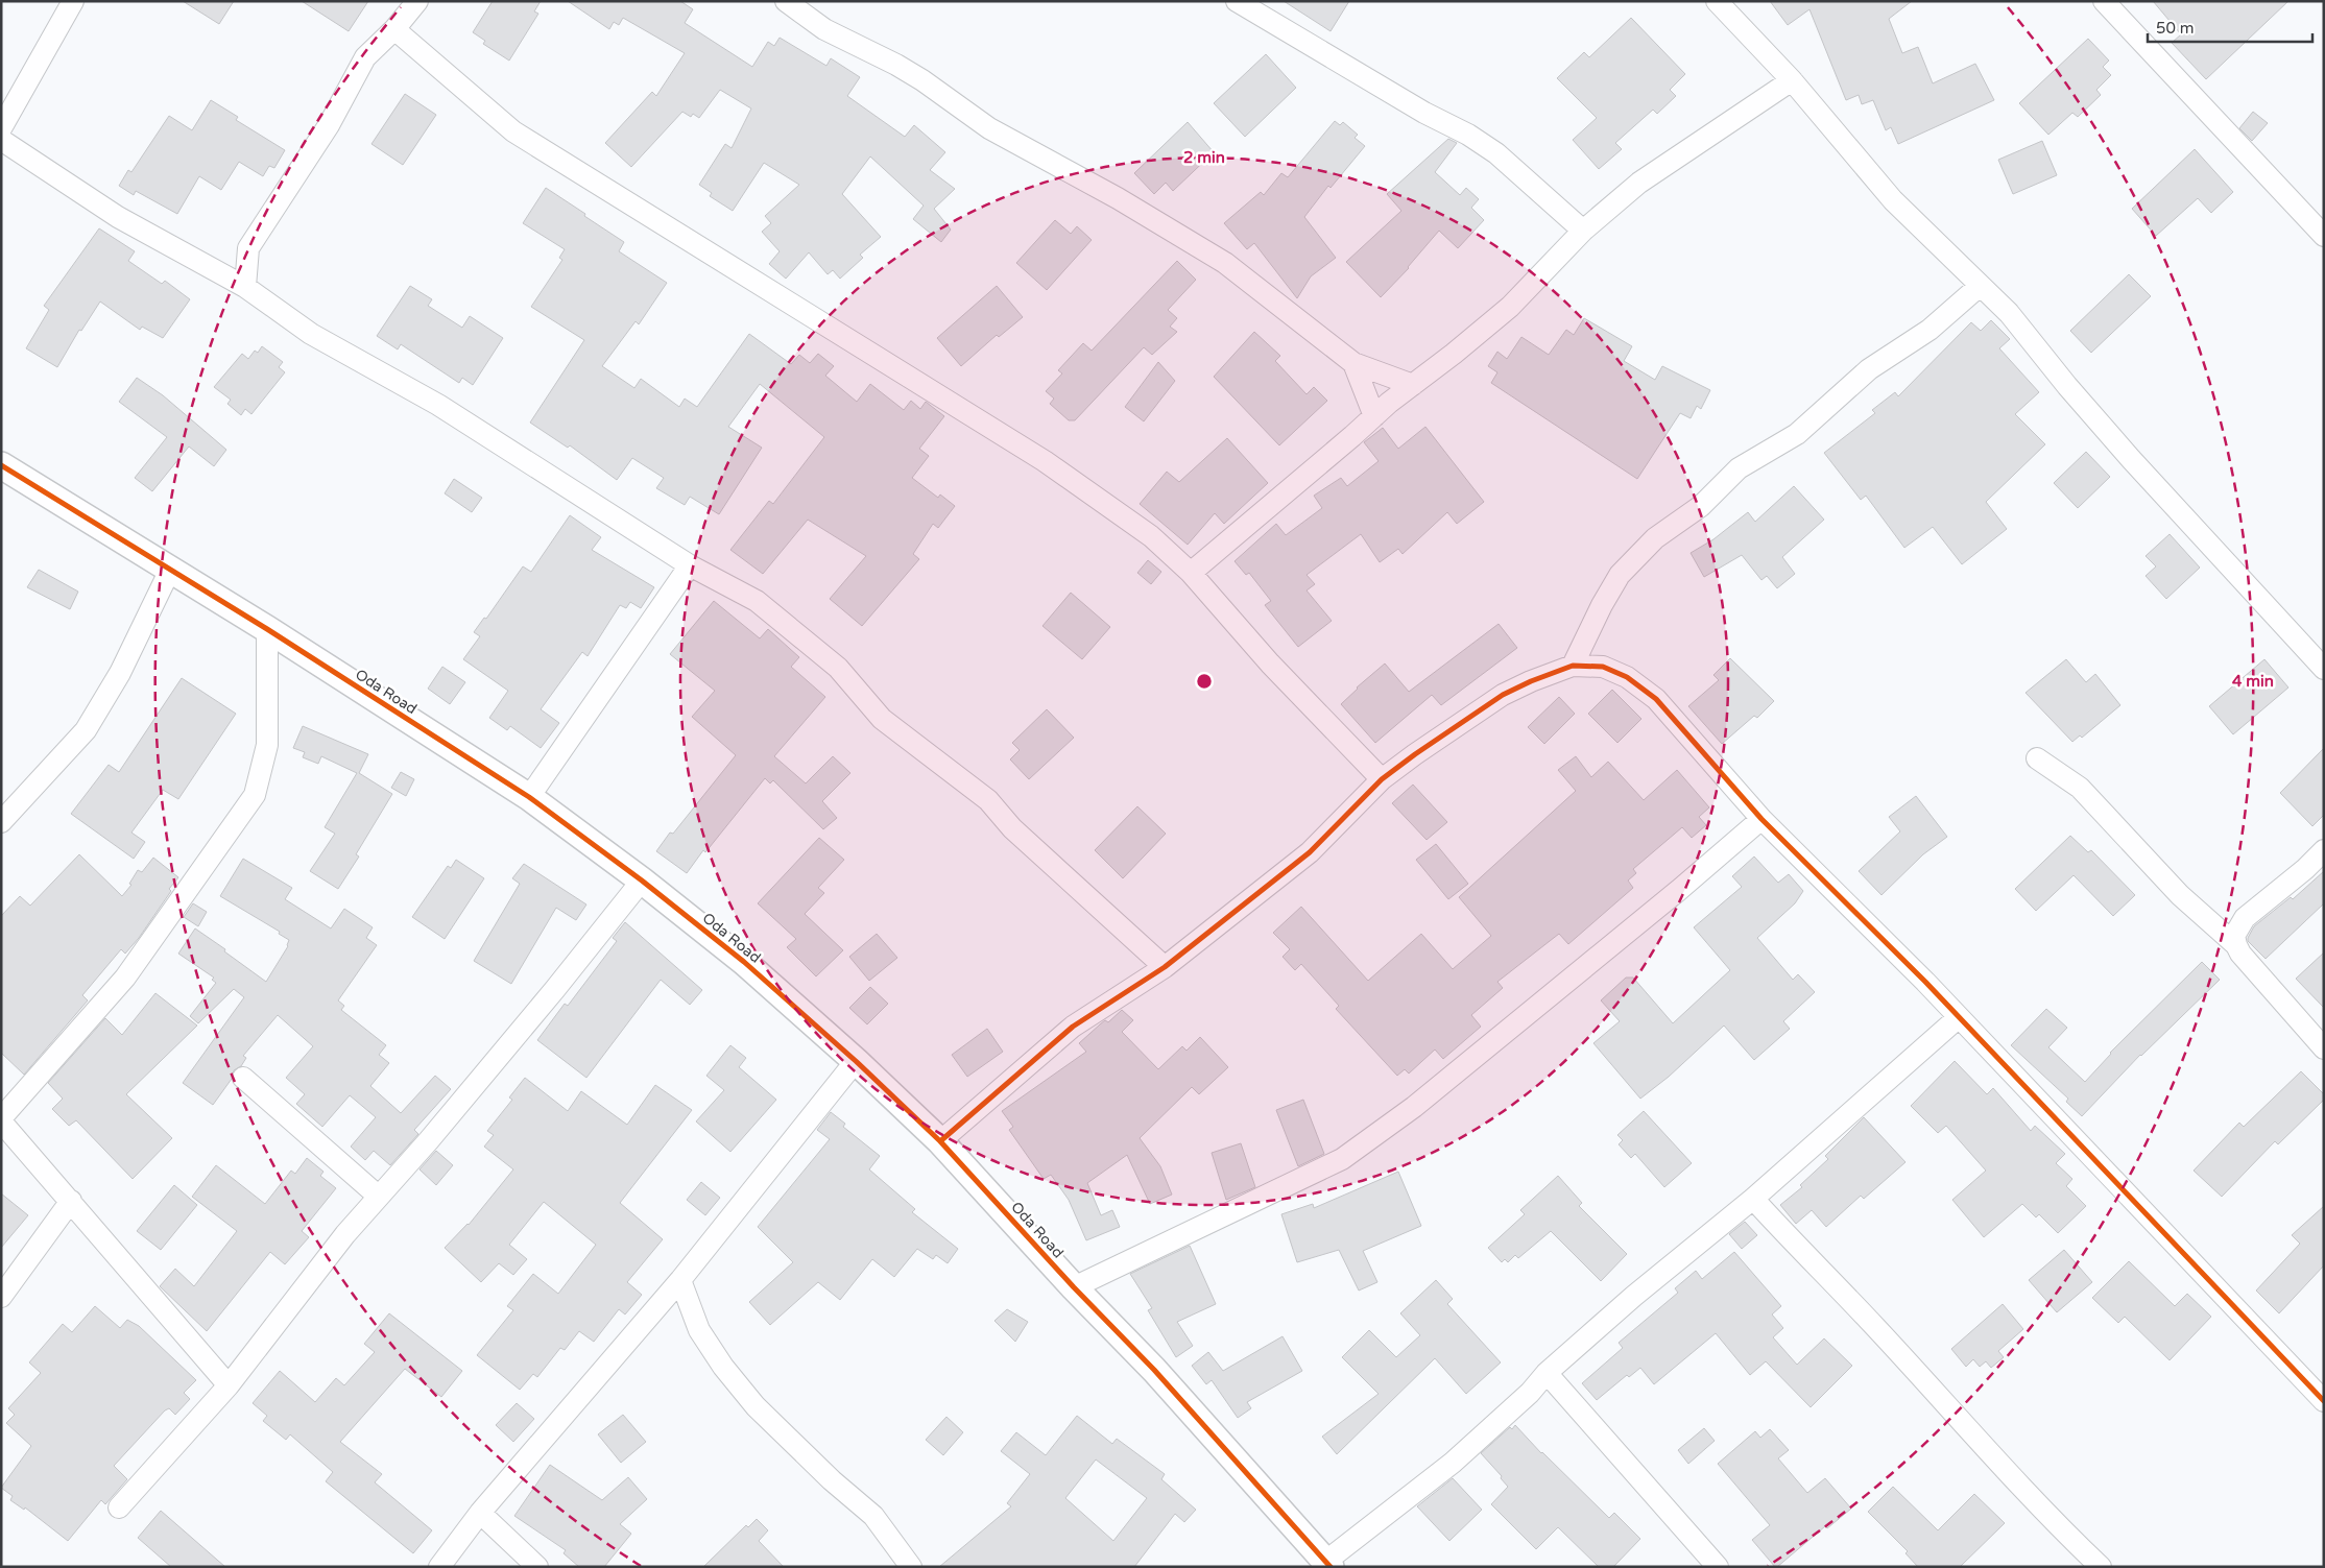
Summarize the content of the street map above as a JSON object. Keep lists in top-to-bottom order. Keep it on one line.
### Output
{"streets":{"street":["Oda Road"]},"scale_bar":"50 m","rings":["2 min","4 min"]}
